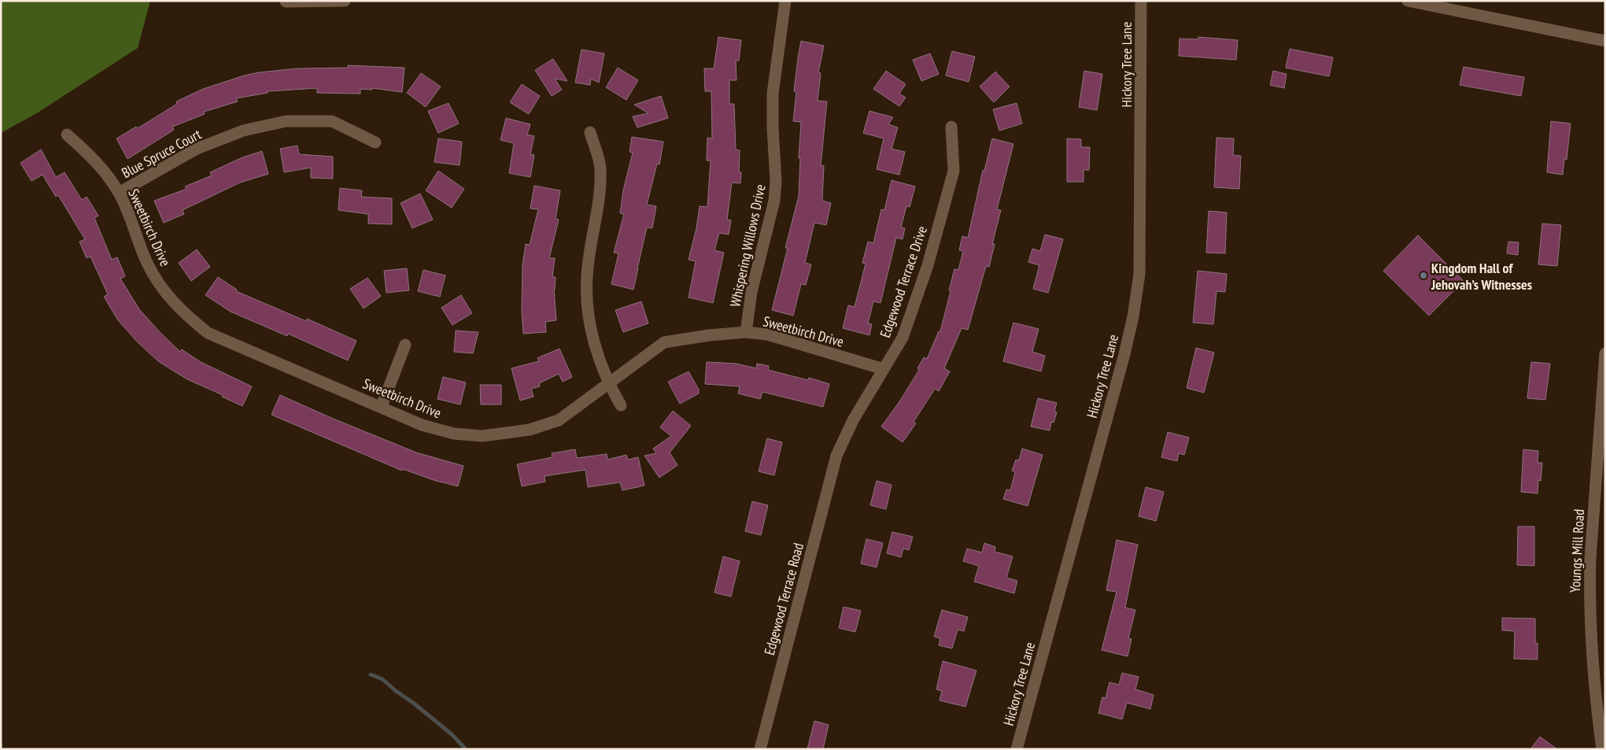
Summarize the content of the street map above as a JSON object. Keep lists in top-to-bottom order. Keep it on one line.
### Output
{"streets":{"street":["Hickory Tree Lane","Blue Spruce Court","Sweetbirch Drive","Whispering Willows Drive","Edgewood Terrace Drive","Youngs Mill Road","Edgewood Terrace Road"]},"crossings":[["Blue Spruce Court","Sweetbirch Drive"],["Sweetbirch Drive","Whispering Willows Drive"],["Sweetbirch Drive","Edgewood Terrace Drive"],["Edgewood Terrace Drive","Edgewood Terrace Road"]],"places":["Kingdom Hall of Jehovah’s Witnesses"]}
